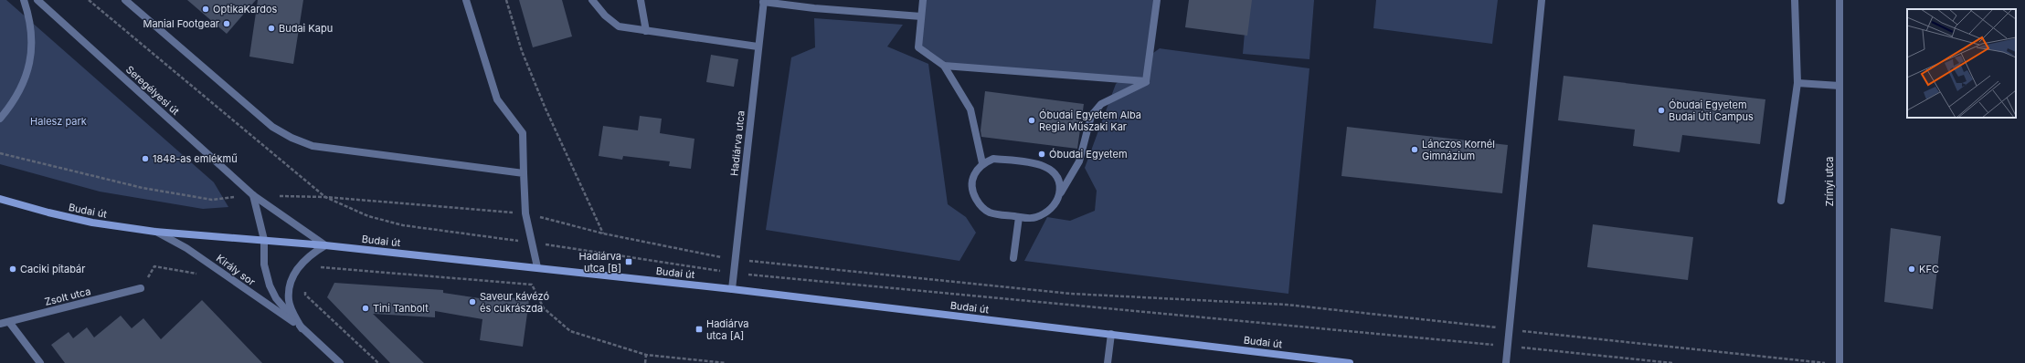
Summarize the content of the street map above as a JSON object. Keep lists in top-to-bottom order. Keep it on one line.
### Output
{"streets":{"main road":["Budai út"],"street":["Seregélyesi út","Hadiárva utca","Zrínyi utca","Király sor","Zsolt utca"]},"crossings":[["Seregélyesi út","Budai út"],["Seregélyesi út","Király sor"],["Hadiárva utca","Budai út"],["Budai út","Király sor"]],"parks":["Halesz park"],"places":{"other":["OptikaKardos","Manial Footgear","Budai Kapu","Óbudai Egyetem Budai Úti Campus","Óbudai Egyetem Alba Regia Műszaki Kar","Lánczos Kornél Gimnázium","Óbudai Egyetem","1848-as emlékmű","Caciki pitabár","KFC","Saveur kávézó és cukrászda","Tini Tanbolt"],"transit":["Hadiárva utca [B]","Hadiárva utca [A]"]}}
